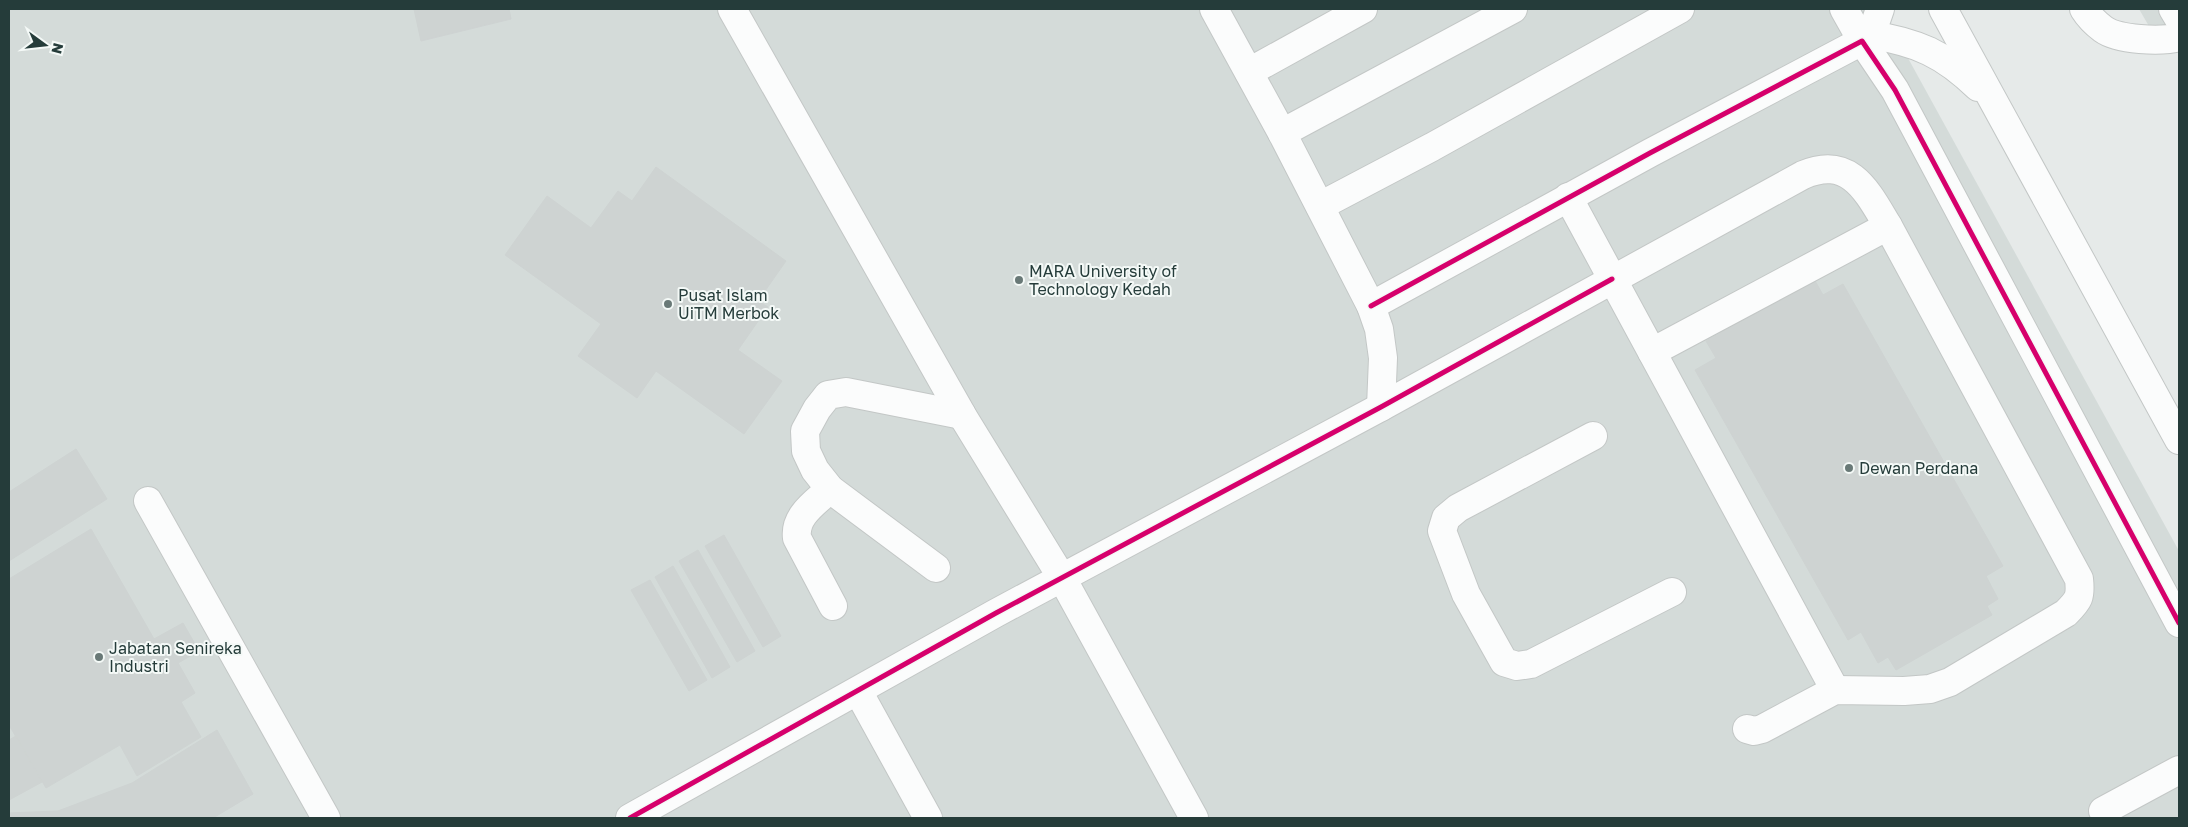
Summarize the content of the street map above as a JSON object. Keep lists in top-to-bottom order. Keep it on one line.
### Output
{"places":["MARA University of Technology Kedah","Pusat Islam UiTM Merbok","Dewan Perdana","Jabatan Senireka Industri"],"north":"right"}
